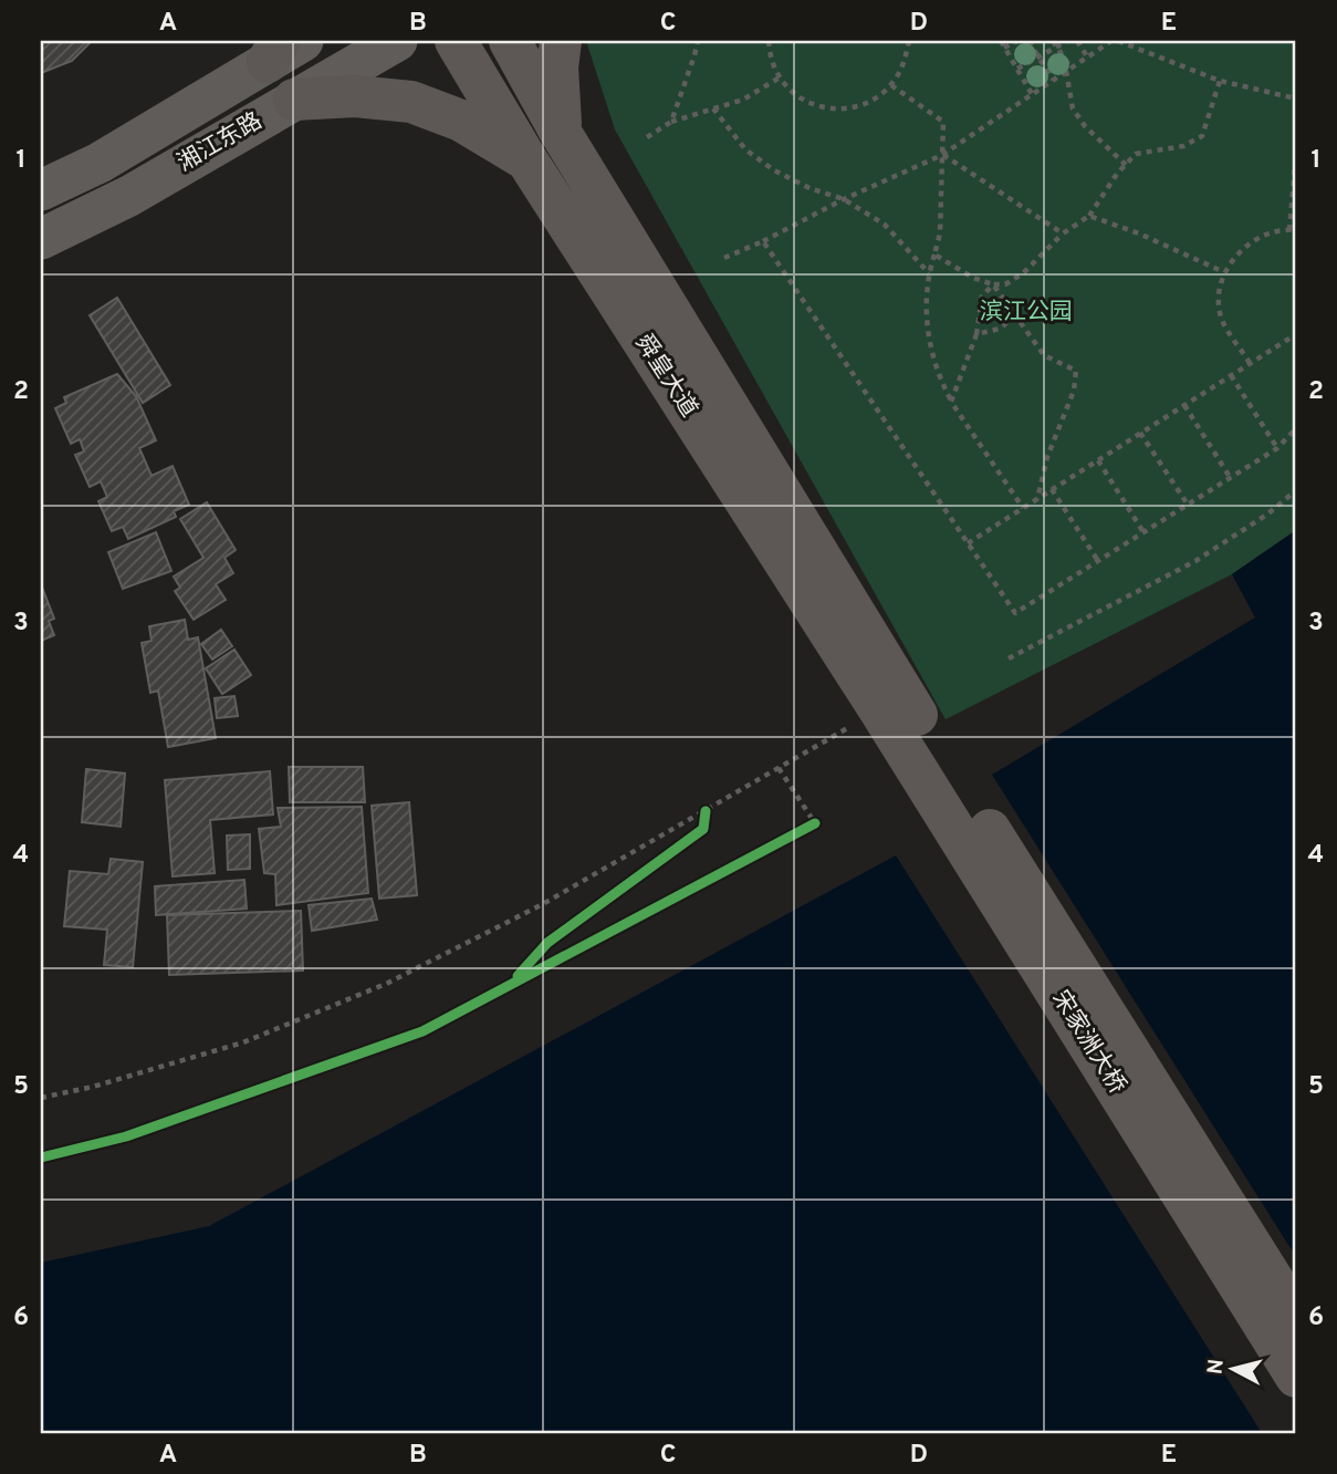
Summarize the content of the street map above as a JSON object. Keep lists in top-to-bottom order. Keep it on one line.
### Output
{"streets":{"main road":["湘江东路","舜皇大道","宋家洲大桥"]},"crossings":[["舜皇大道","宋家洲大桥"]],"parks":["滨江公园"],"north":"left","grid":{"columns":["A","B","C","D","E"],"rows":["1","2","3","4","5","6"]}}
